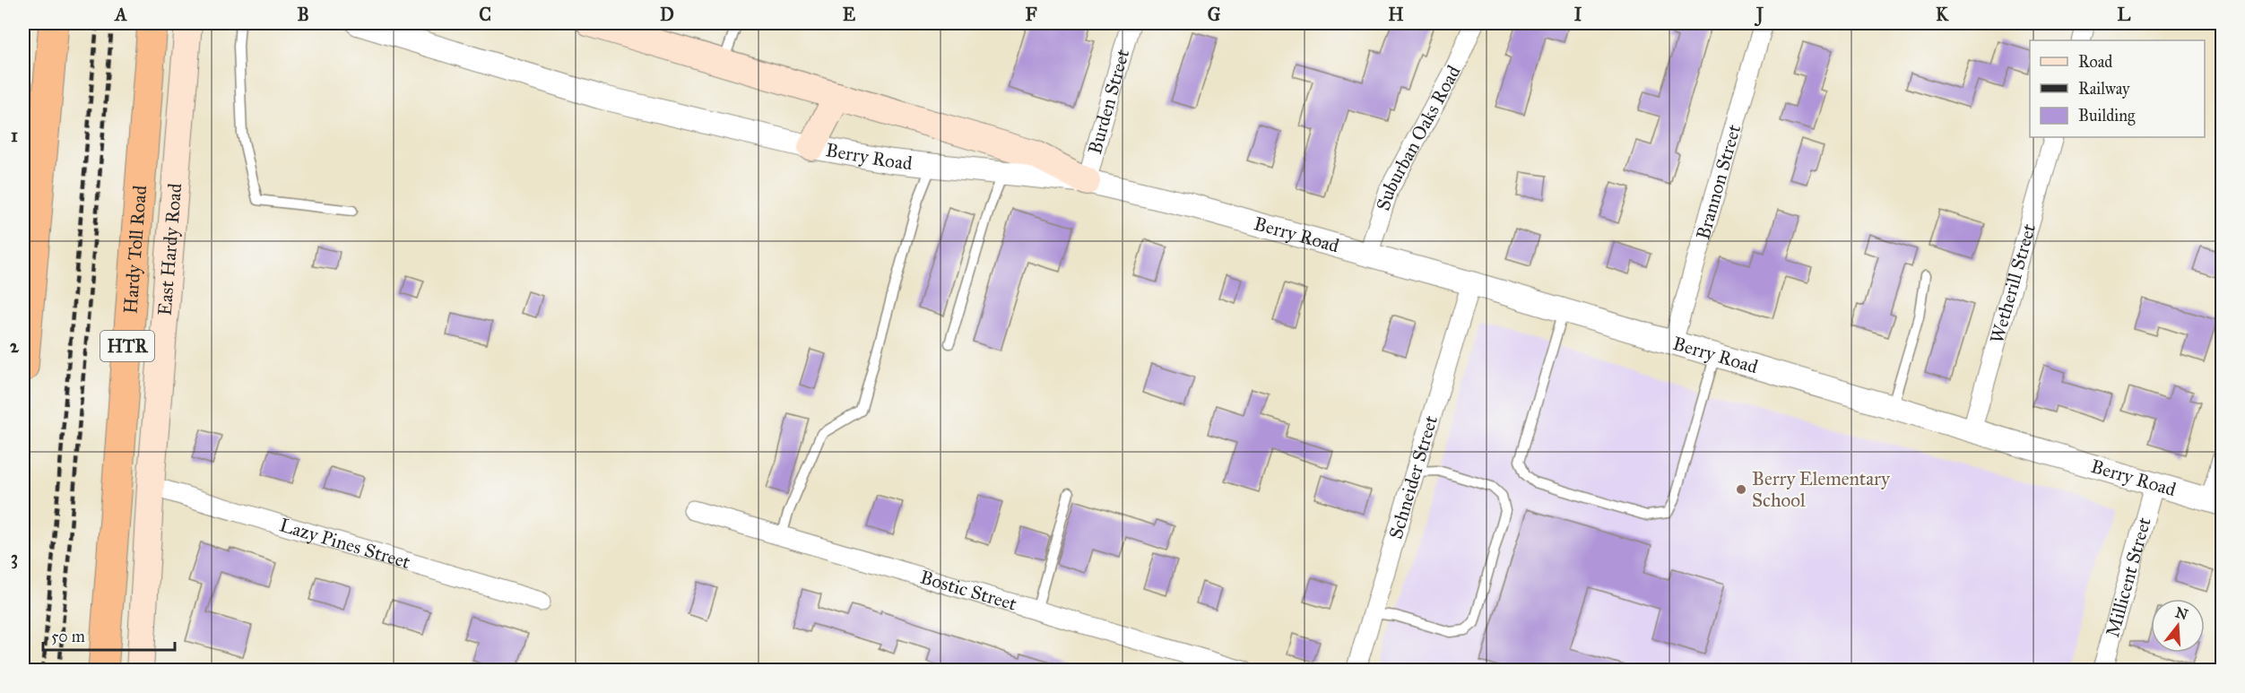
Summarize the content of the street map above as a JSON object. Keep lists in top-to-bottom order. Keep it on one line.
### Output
{"streets":{"highway":["Hardy Toll Road","HTR"],"main road":["East Hardy Road"],"street":["Burden Street","Suburban Oaks Road","Berry Road","Brannon Street","Wetherill Street","Schneider Street","Lazy Pines Street","Millicent Street","Bostic Street"]},"crossings":[["Burden Street","Berry Road"],["Suburban Oaks Road","Berry Road"],["Berry Road","Brannon Street"],["Berry Road","Wetherill Street"],["Berry Road","Schneider Street"],["Berry Road","Millicent Street"],["East Hardy Road","Lazy Pines Street"]],"places":["Berry Elementary School"],"legend":["Road","Railway","Building"],"scale_bar":"50 m","north":"top","grid":{"columns":["A","B","C","D","E","F","G","H","I","J","K","L"],"rows":["1","2","3"]}}
